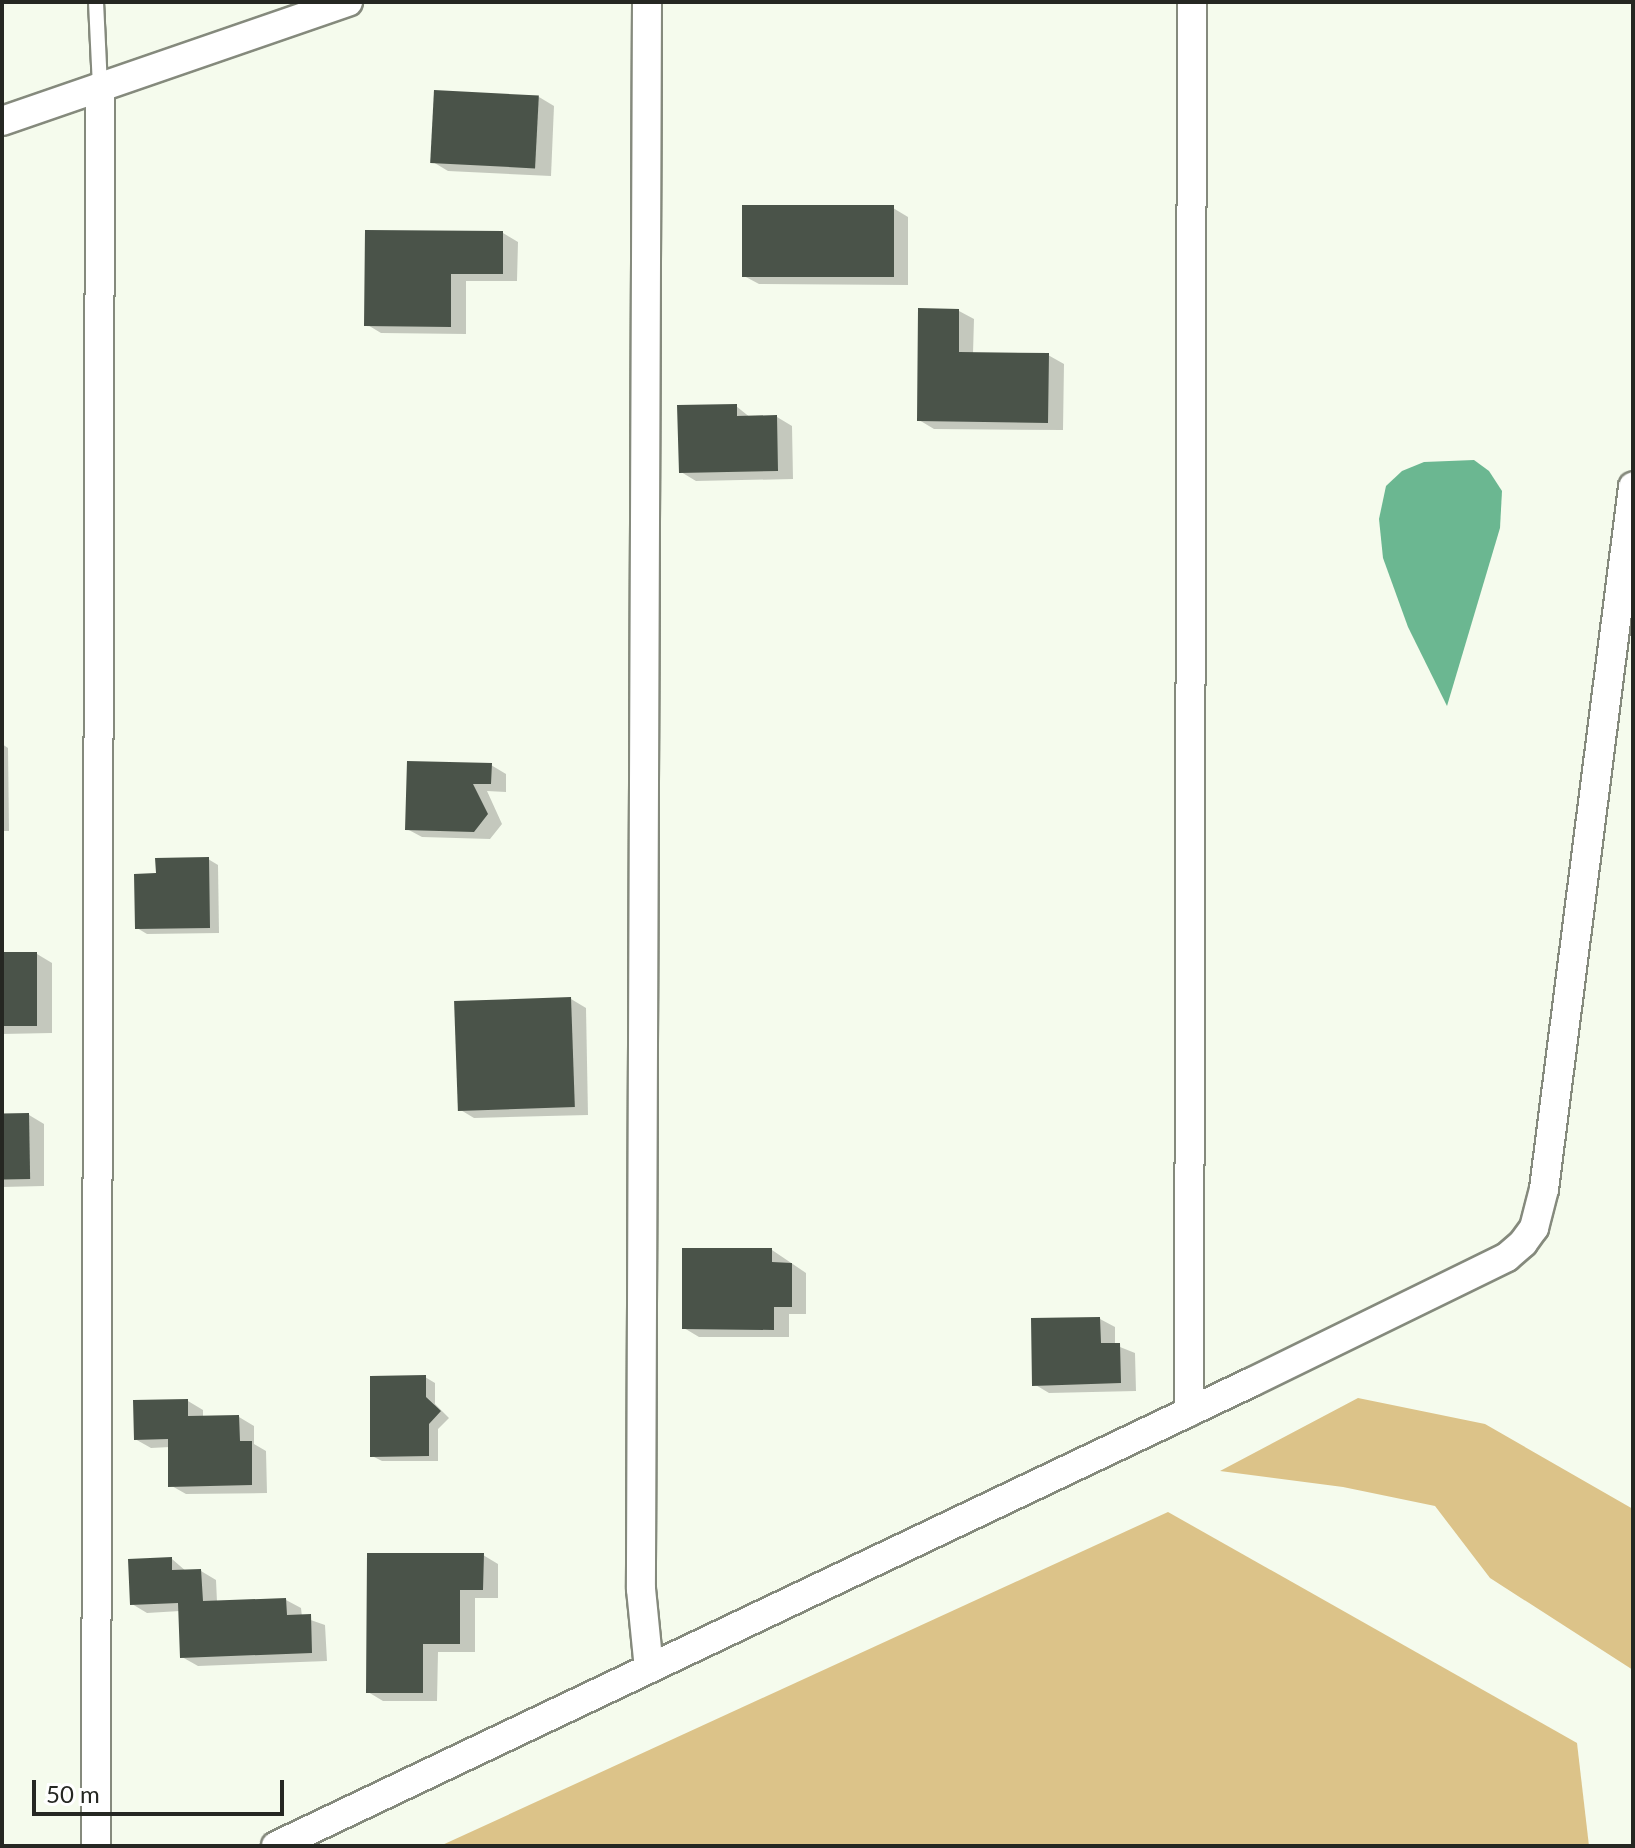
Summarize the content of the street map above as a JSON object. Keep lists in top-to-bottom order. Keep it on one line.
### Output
{"scale_bar":"50 m"}
